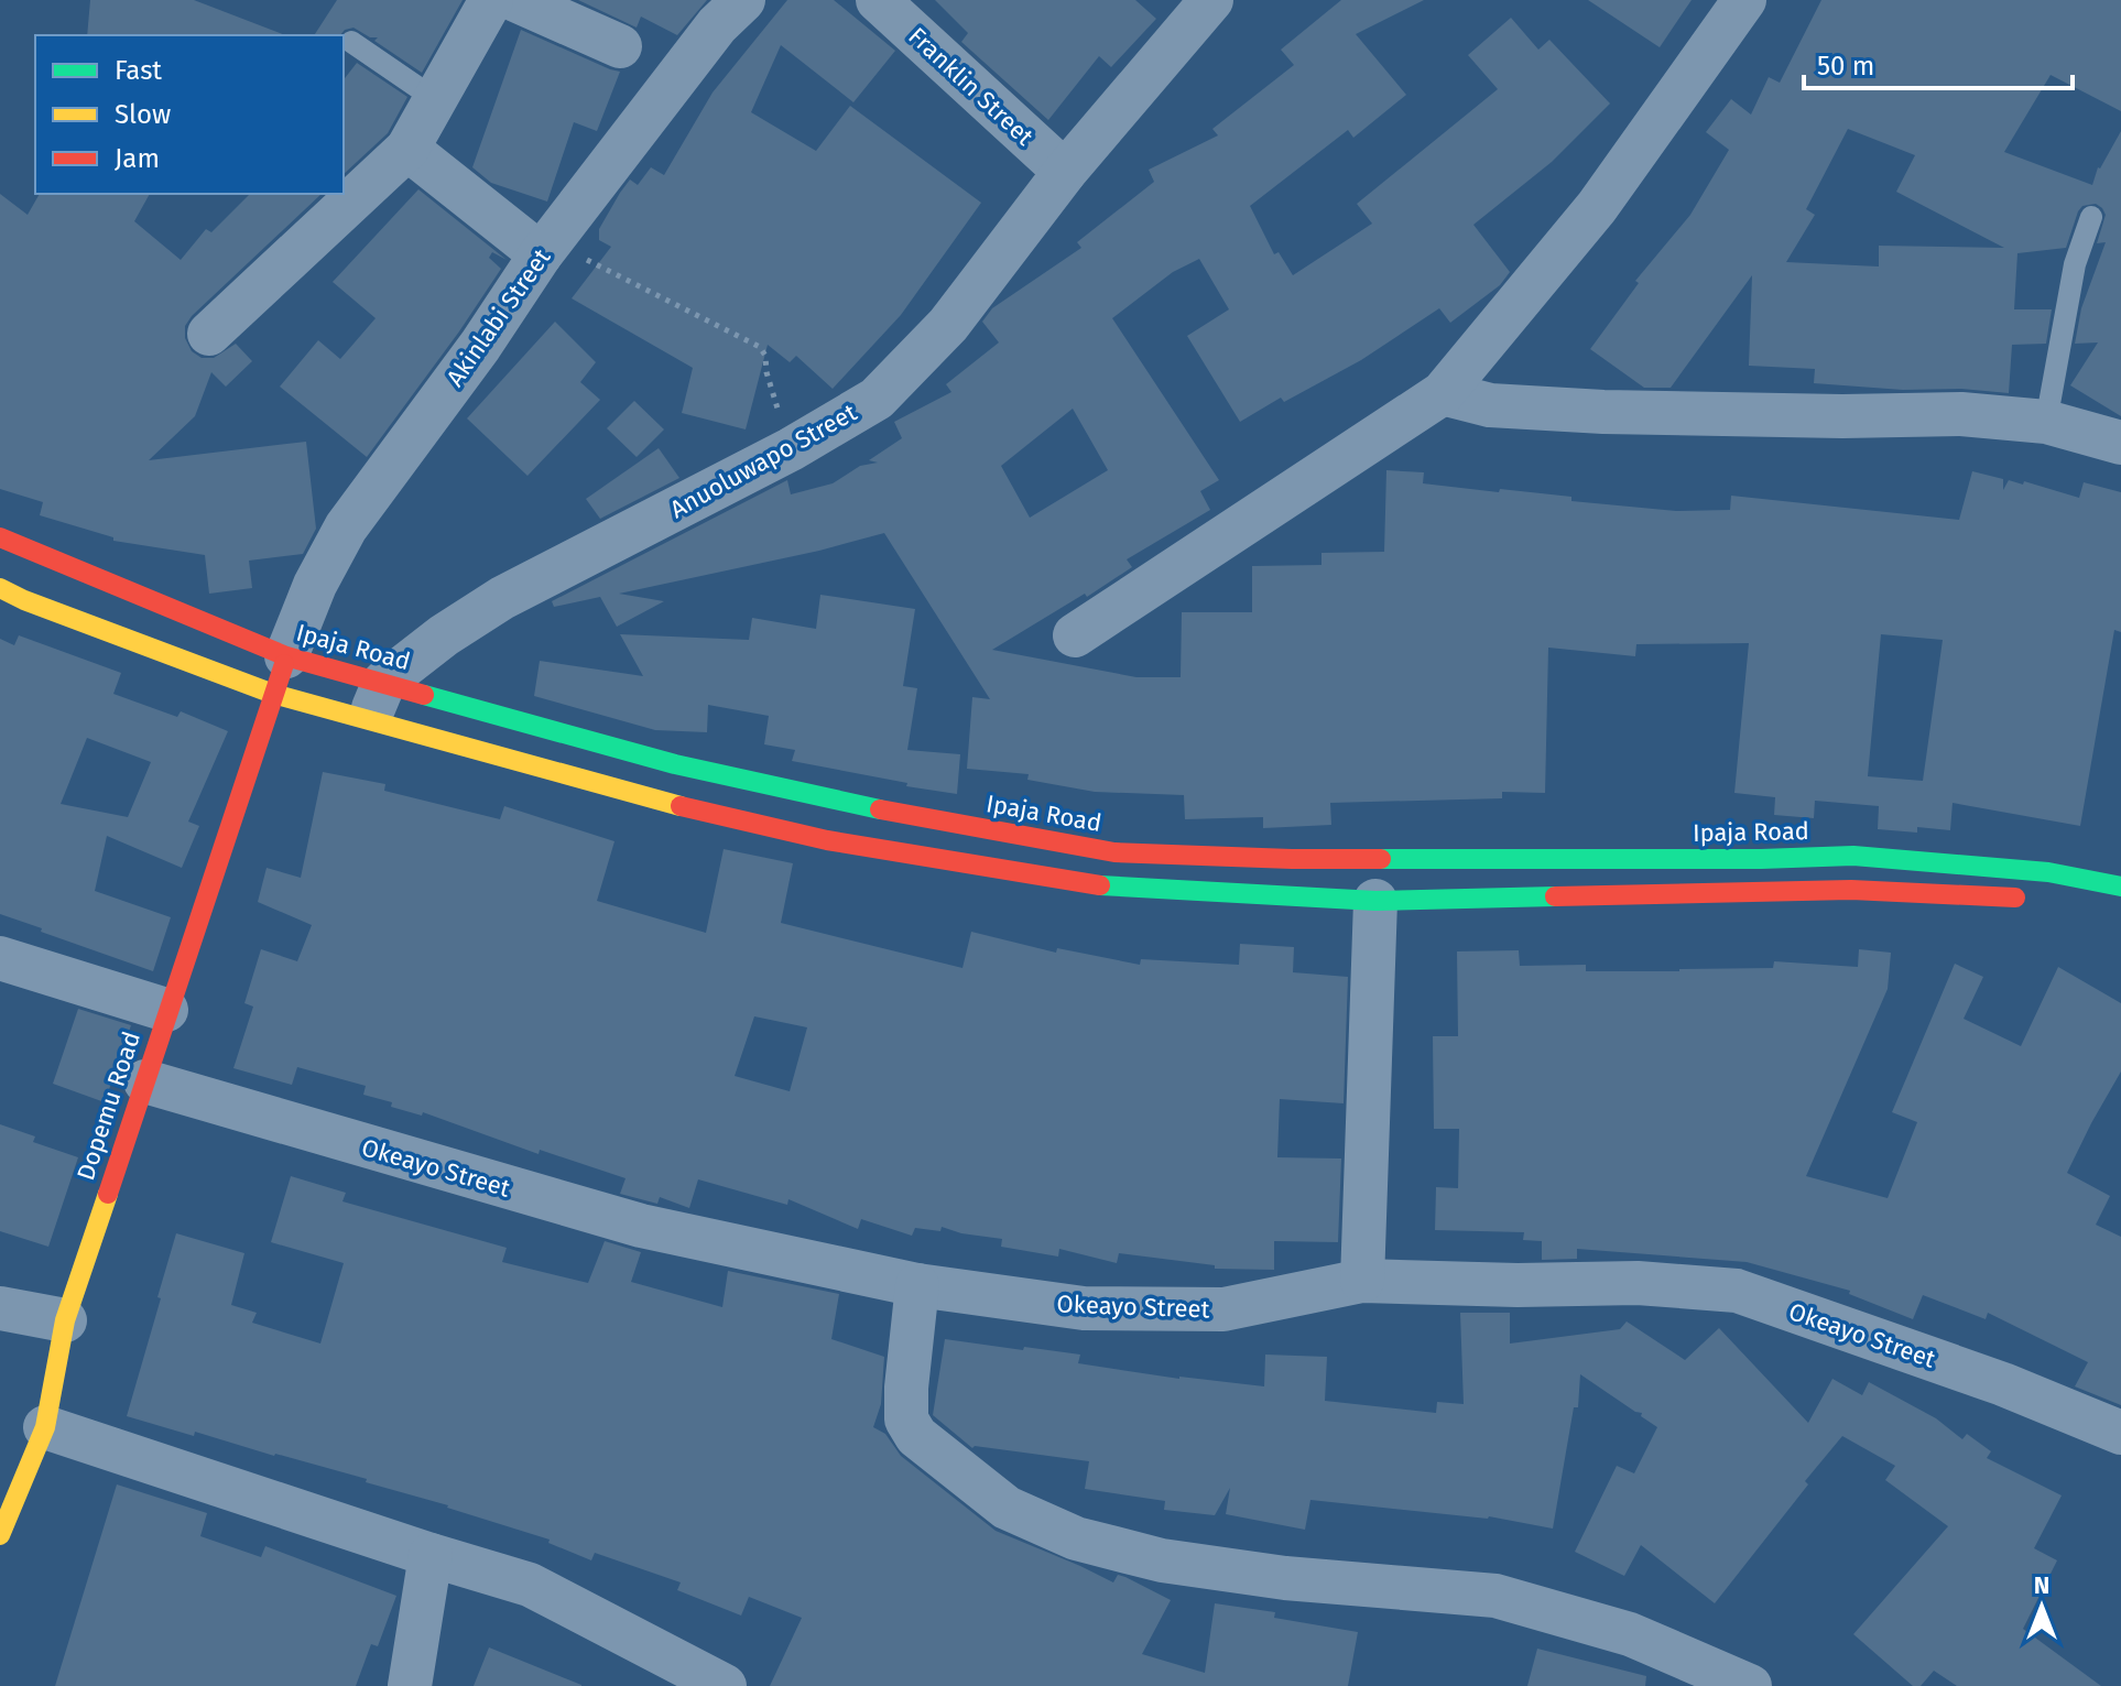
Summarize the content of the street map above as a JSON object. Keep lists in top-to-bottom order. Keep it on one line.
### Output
{"streets":{"main road":["Ipaja Road","Dopemu Road"],"street":["Franklin Street","Akinlabi Street","Anuoluwapo Street","Okeayo Street"]},"crossings":[["Franklin Street","Anuoluwapo Street"],["Akinlabi Street","Ipaja Road"],["Akinlabi Street","Dopemu Road"],["Anuoluwapo Street","Ipaja Road"],["Ipaja Road","Dopemu Road"],["Dopemu Road","Okeayo Street"]],"legend":["Fast","Slow","Jam"],"scale_bar":"50 m","north":"top"}
